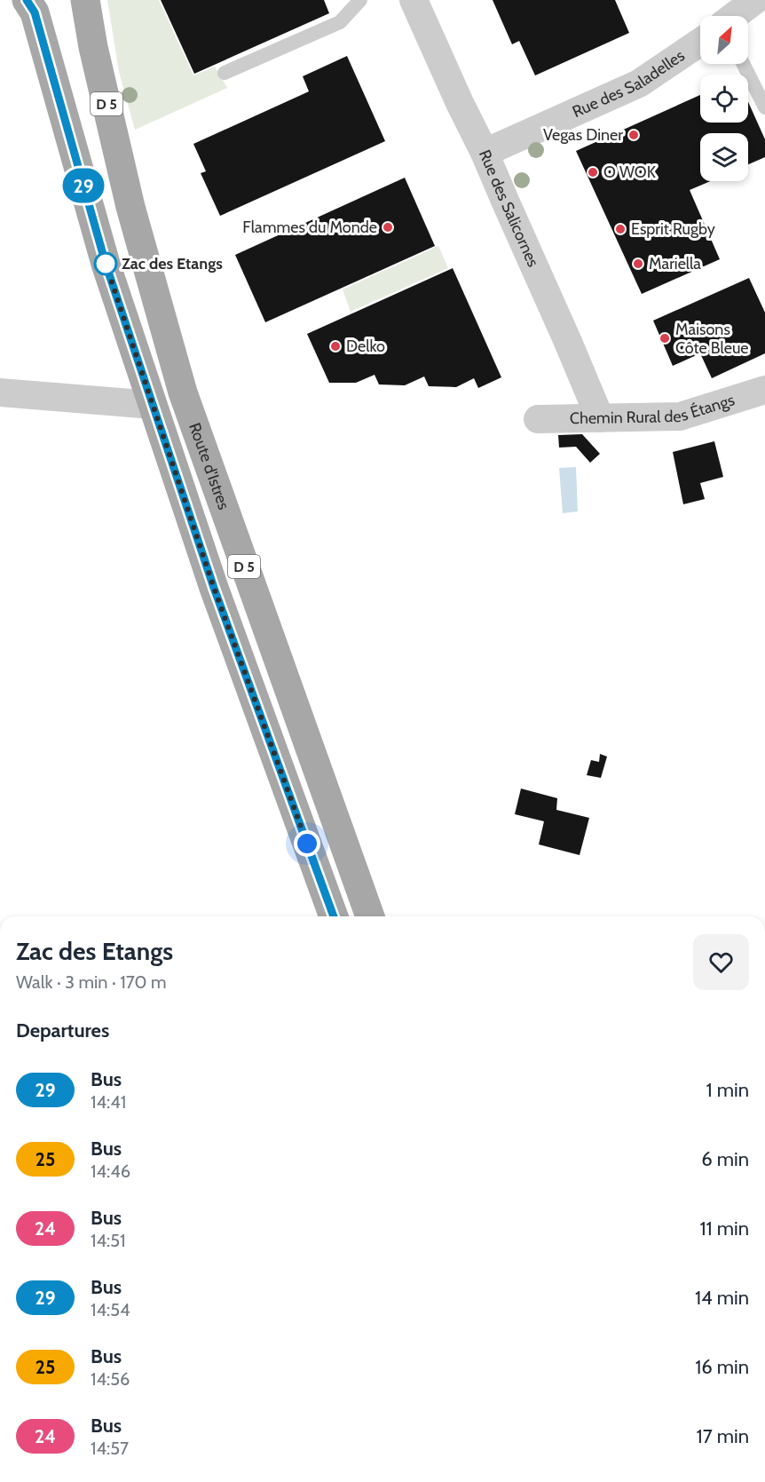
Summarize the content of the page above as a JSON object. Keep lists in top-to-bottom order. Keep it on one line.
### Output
{"streets":{"main road":["D 5","Route d'Istres"],"street":["Rue des Saladelles","Rue des Salicornes","Chemin Rural des Étangs"]},"crossings":[["Rue des Saladelles","Rue des Salicornes"],["Rue des Salicornes","Chemin Rural des Étangs"]],"places":["Vegas Diner","O WOK","Flammes du Monde","Esprit Rugby","Zac des Etangs","Mariella","Maisons Côte Bleue","Delko"],"lines":["bus line 29"],"north":"top right","page":{"on_map":"29","heading":[["Zac des Etangs","Walk · 3 min · 170 m"],"Departures"],"list":[{"mark":"29","name":"Bus","note":"14:41","value":"1 min"},{"mark":"25","name":"Bus","note":"14:46","value":"6 min"},{"mark":"24","name":"Bus","note":"14:51","value":"11 min"},{"mark":"29","name":"Bus","note":"14:54","value":"14 min"},{"mark":"25","name":"Bus","note":"14:56","value":"16 min"},{"mark":"24","name":"Bus","note":"14:57","value":"17 min"}]}}
